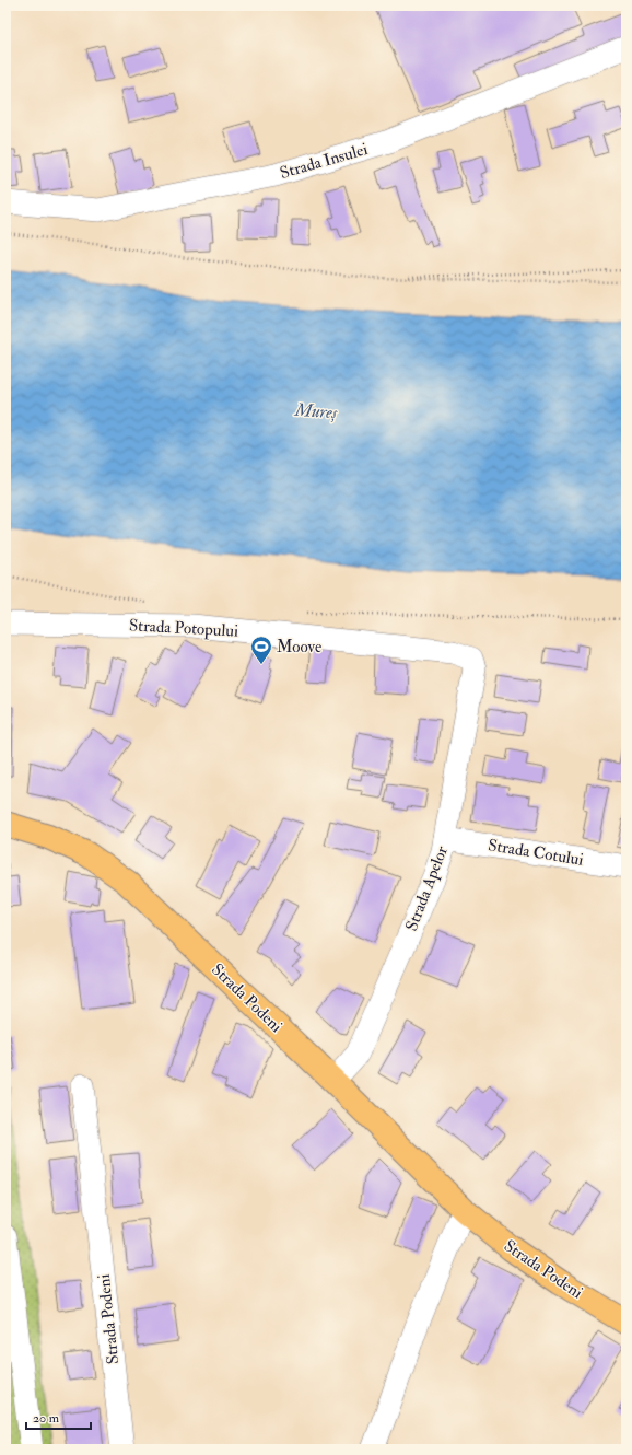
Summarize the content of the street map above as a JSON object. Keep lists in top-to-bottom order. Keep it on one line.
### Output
{"streets":{"main road":["Strada Podeni"],"street":["Strada Insulei","Strada Potopului","Strada Cotului","Strada Apelor"]},"crossings":[["Strada Potopului","Strada Apelor"],["Strada Cotului","Strada Apelor"],["Strada Apelor","Strada Podeni"]],"water":["Mureș"],"places":{"sports":["Moove"]},"scale_bar":"20 m"}
